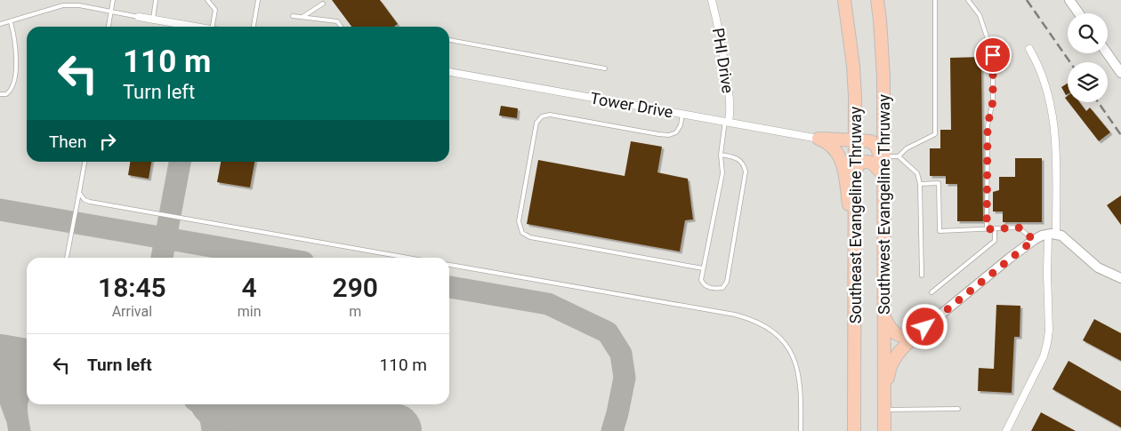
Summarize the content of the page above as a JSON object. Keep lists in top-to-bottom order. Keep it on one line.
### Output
{"streets":{"highway":["Southwest Evangeline Thruway","Southeast Evangeline Thruway"],"street":["PHI Drive","Tower Drive"]},"crossings":[["PHI Drive","Tower Drive"]],"page":{"turn":["110 m","Turn left"],"then":"Then","eta":["18:45","Arrival","4","min","290","m"],"list":[{"name":"Turn left","value":"110 m"}]}}
